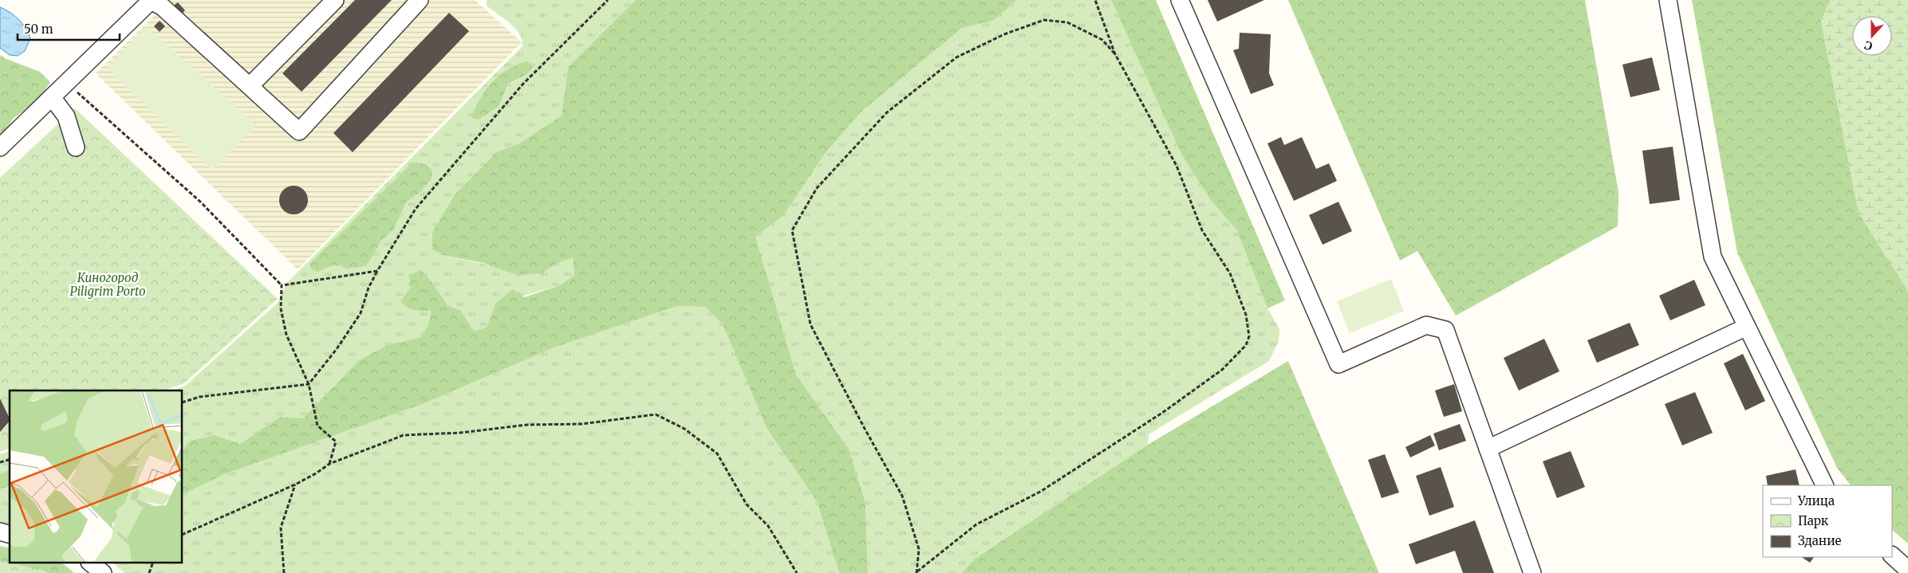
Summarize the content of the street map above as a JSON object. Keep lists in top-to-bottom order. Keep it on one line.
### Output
{"parks":["Киногород Piligrim Porto"],"legend":["Улица","Парк","Здание"],"scale_bar":"50 m","north":"bottom"}
